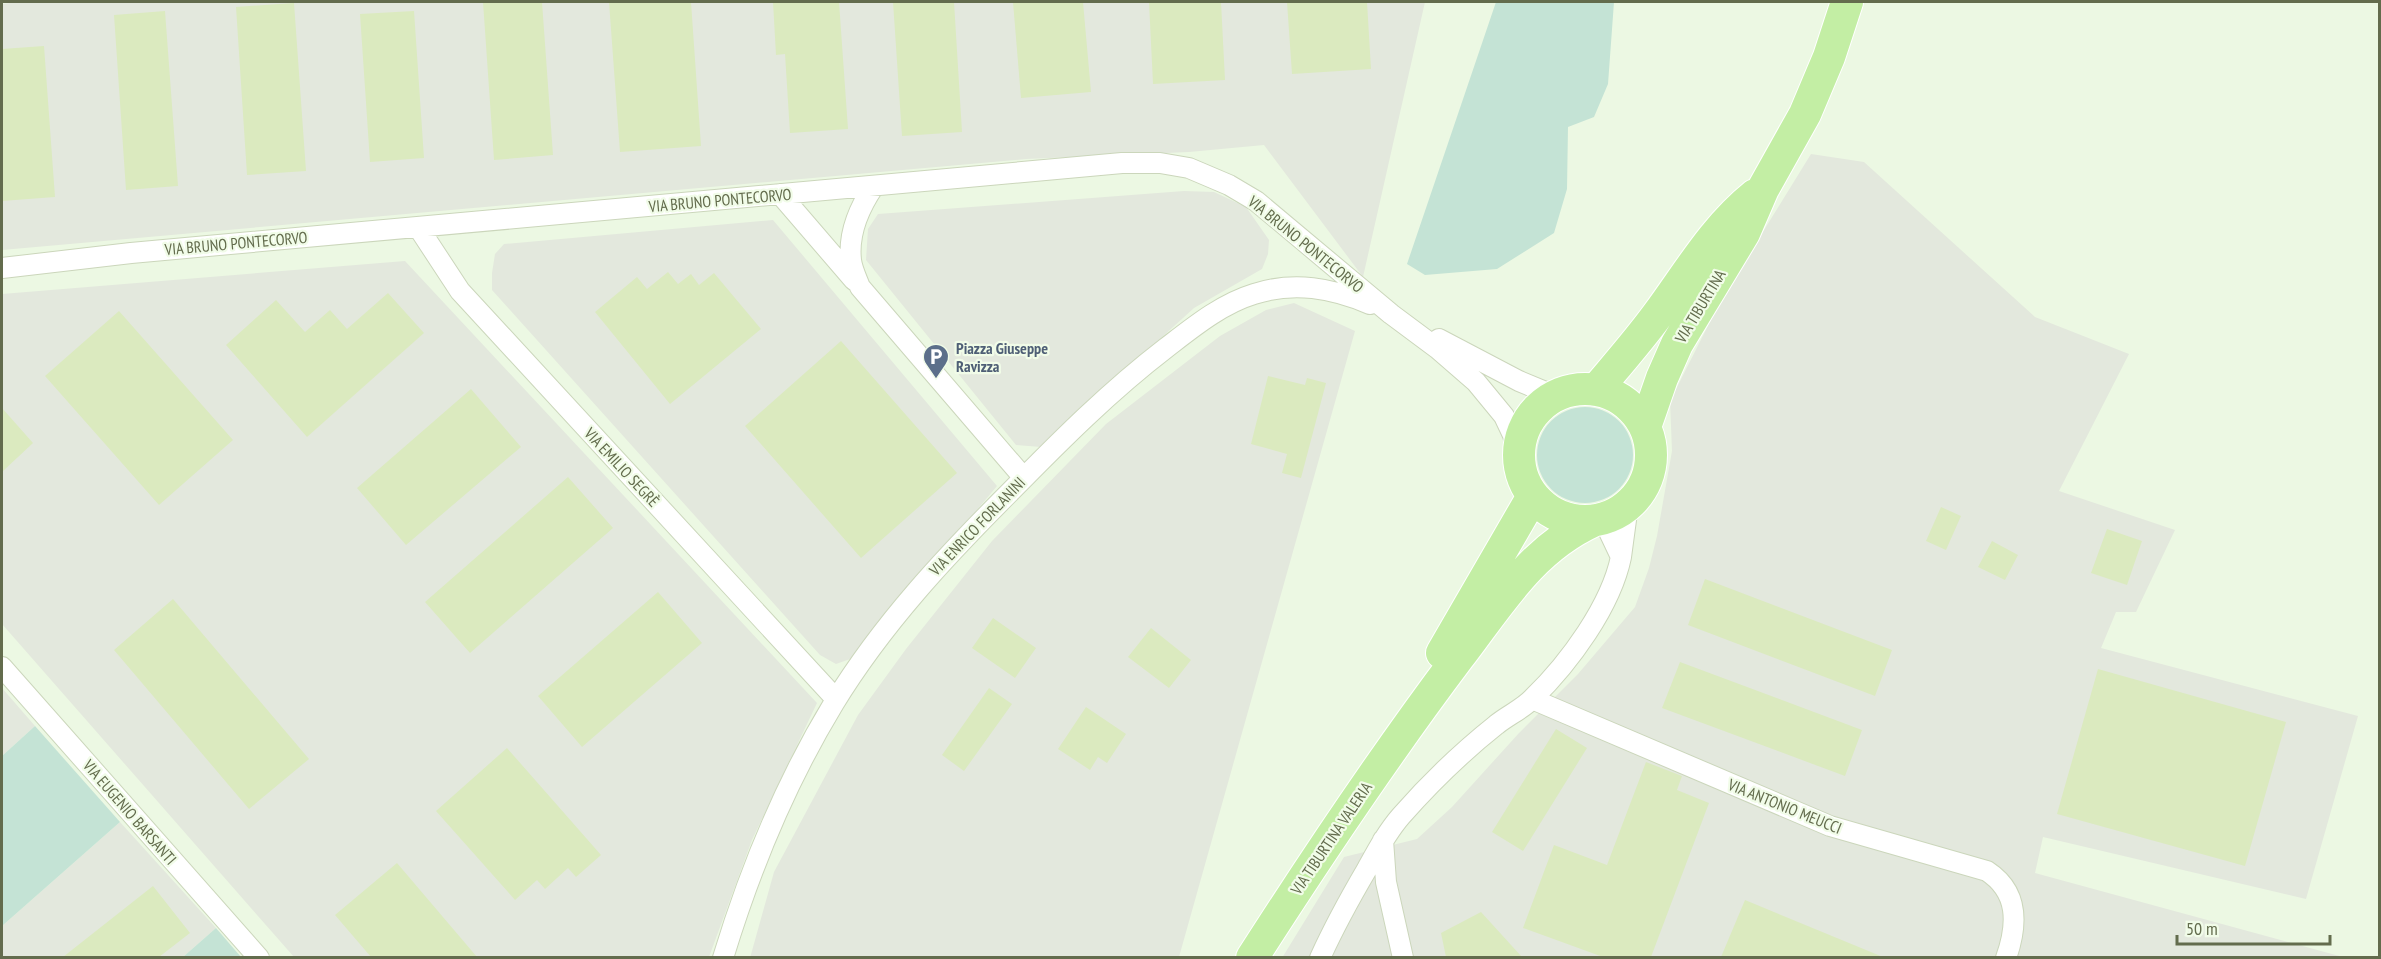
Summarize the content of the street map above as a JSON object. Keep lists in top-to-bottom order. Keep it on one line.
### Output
{"streets":{"main road":["VIA TIBURTINA","VIA TIBURTINA VALERIA"],"street":["VIA BRUNO PONTECORVO","VIA EMILIO SEGRÈ","VIA ENRICO FORLANINI","VIA ANTONIO MEUCCI","VIA EUGENIO BARSANTI"]},"crossings":[["VIA BRUNO PONTECORVO","VIA TIBURTINA"],["VIA BRUNO PONTECORVO","VIA EMILIO SEGRÈ"],["VIA BRUNO PONTECORVO","VIA ENRICO FORLANINI"],["VIA BRUNO PONTECORVO","VIA TIBURTINA VALERIA"],["VIA TIBURTINA","VIA TIBURTINA VALERIA"],["VIA EMILIO SEGRÈ","VIA ENRICO FORLANINI"]],"places":{"parking":["Piazza Giuseppe Ravizza"]},"scale_bar":"50 m"}
